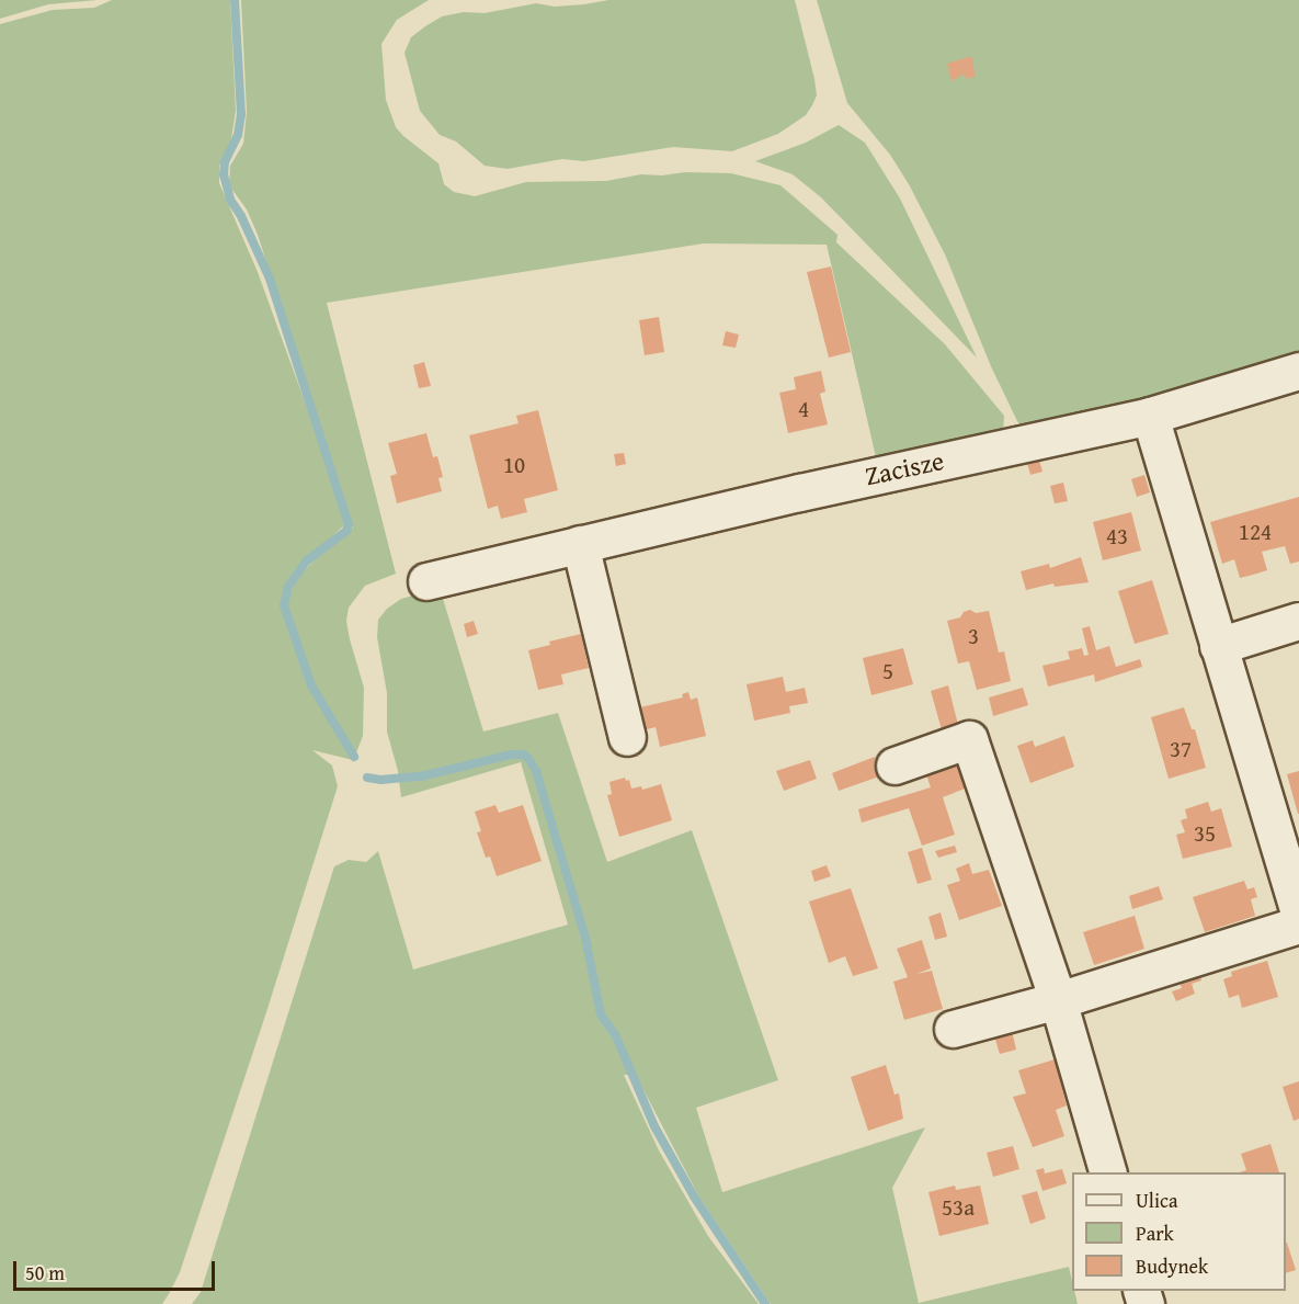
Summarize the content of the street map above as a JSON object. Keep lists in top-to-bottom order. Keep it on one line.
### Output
{"streets":{"street":["Zacisze"]},"house_numbers":["4","10","124","43","3","5","37","35","53a"],"legend":["Ulica","Park","Budynek"],"scale_bar":"50 m"}
